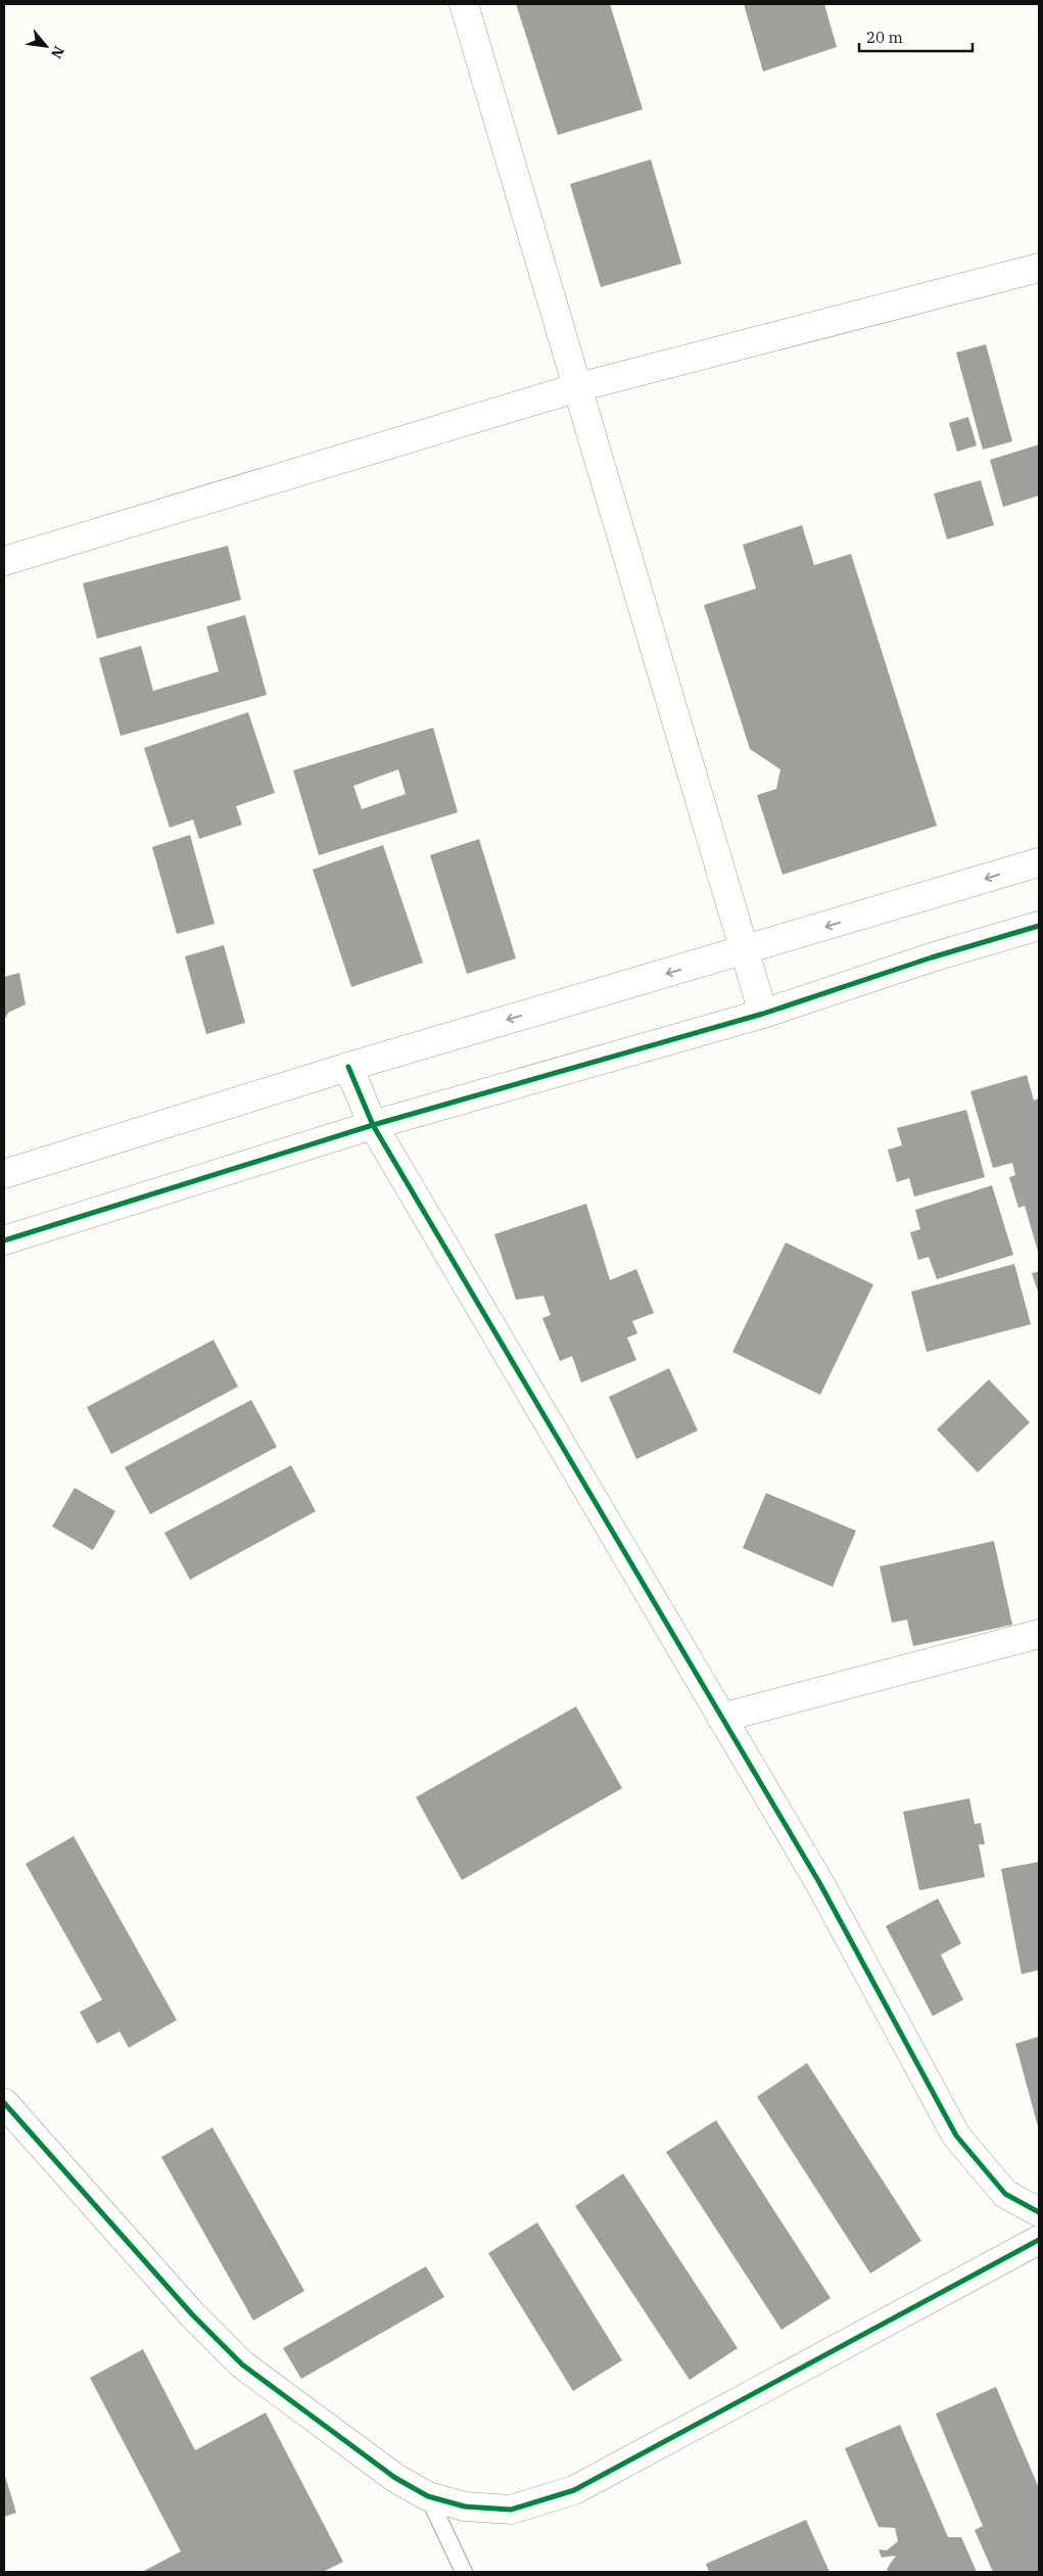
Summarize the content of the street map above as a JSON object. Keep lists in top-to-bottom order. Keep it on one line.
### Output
{"scale_bar":"20 m","north":"bottom right"}
